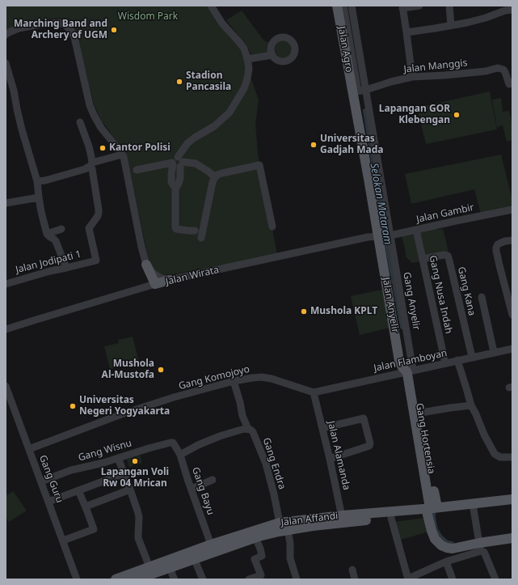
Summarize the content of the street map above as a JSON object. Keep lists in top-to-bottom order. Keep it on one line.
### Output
{"streets":{"main road":["Jalan Agro","Jalan Wirata","Jalan Anyelir","Gang Hortensia","Jalan Affandi"],"street":["Jalan Manggis","Jalan Gambir","Jalan Jodipati 1","Gang Kana","Gang Nusa Indah","Jalan Flamboyan","Gang Komojoyo","Gang Wisnu","Jalan Alamanda","Gang Endra","Gang Guru","Gang Bayu"]},"crossings":[["Jalan Agro","Jalan Manggis"],["Jalan Agro","Jalan Gambir"],["Jalan Agro","Jalan Wirata"],["Jalan Agro","Jalan Anyelir"],["Jalan Gambir","Jalan Wirata"],["Jalan Gambir","Gang Nusa Indah"],["Jalan Gambir","Jalan Anyelir"],["Jalan Wirata","Jalan Anyelir"],["Gang Kana","Gang Nusa Indah"],["Gang Kana","Jalan Flamboyan"],["Gang Nusa Indah","Jalan Flamboyan"],["Jalan Anyelir","Jalan Flamboyan"],["Jalan Anyelir","Gang Hortensia"],["Jalan Flamboyan","Gang Komojoyo"],["Jalan Flamboyan","Gang Hortensia"],["Jalan Flamboyan","Jalan Alamanda"],["Gang Komojoyo","Jalan Alamanda"],["Gang Komojoyo","Gang Endra"],["Gang Komojoyo","Gang Guru"],["Gang Hortensia","Jalan Affandi"],["Gang Wisnu","Gang Guru"],["Gang Wisnu","Gang Bayu"],["Jalan Alamanda","Jalan Affandi"],["Gang Endra","Jalan Affandi"],["Gang Bayu","Jalan Affandi"]],"water":["Selokan Mataram"],"parks":["Wisdom Park"],"places":["Marching Band and Archery of UGM","Stadion Pancasila","Lapangan GOR Klebengan","Universitas Gadjah Mada","Kantor Polisi","Mushola KPLT","Mushola Al-Mustofa","Universitas Negeri Yogyakarta","Lapangan Voli Rw 04 Mrican"]}
